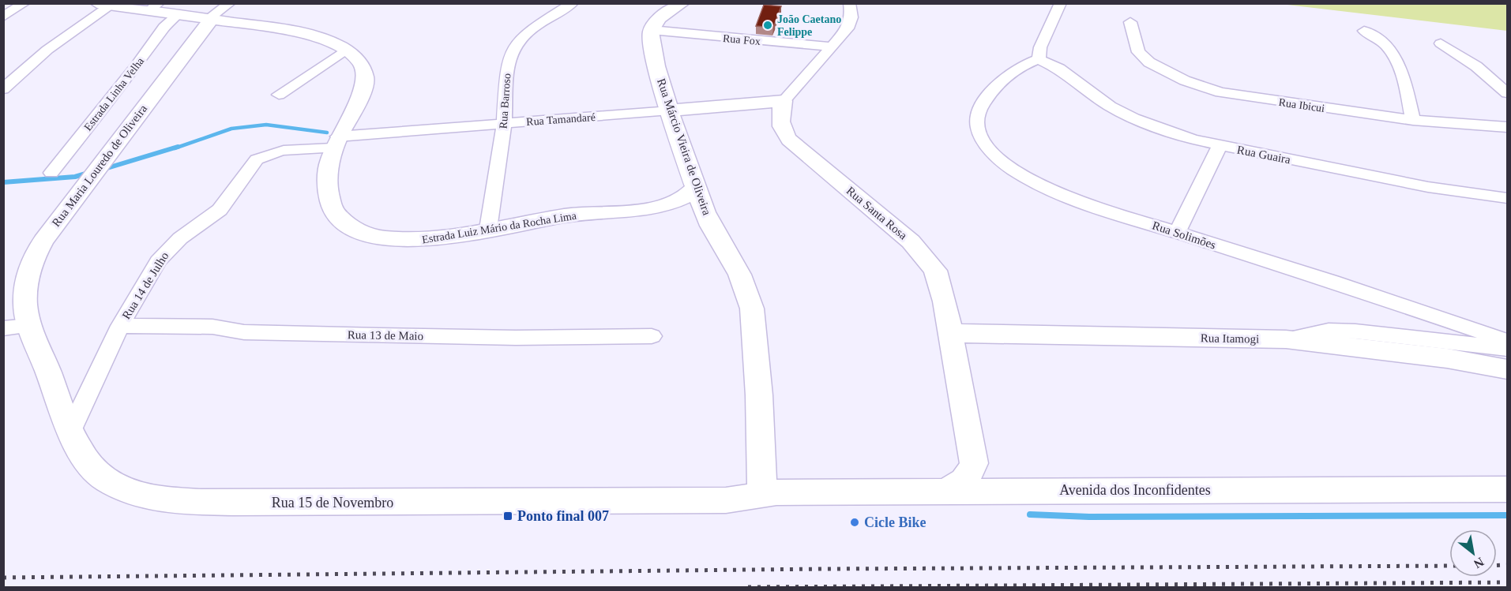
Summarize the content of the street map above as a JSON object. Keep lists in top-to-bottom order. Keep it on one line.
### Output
{"streets":{"main road":["Rua Tamandaré","Rua Márcio Vieira de Oliveira","Rua Maria Louredo de Oliveira","Rua Santa Rosa","Estrada Luiz Mário da Rocha Lima","Rua Itamogi","Avenida dos Inconfidentes","Rua 15 de Novembro"],"street":["Rua Fox","Estrada Linha Velha","Rua Barroso","Rua Ibicui","Rua Guaira","Rua Solimões","Rua 14 de Julho","Rua 13 de Maio"]},"crossings":[["Rua Fox","Rua Márcio Vieira de Oliveira"],["Estrada Linha Velha","Estrada Luiz Mário da Rocha Lima"],["Rua Barroso","Rua Tamandaré"],["Rua Barroso","Estrada Luiz Mário da Rocha Lima"],["Rua Tamandaré","Rua Márcio Vieira de Oliveira"],["Rua Tamandaré","Rua Santa Rosa"],["Rua Tamandaré","Estrada Luiz Mário da Rocha Lima"],["Rua Tamandaré","Rua 14 de Julho"],["Rua Márcio Vieira de Oliveira","Estrada Luiz Mário da Rocha Lima"],["Rua Márcio Vieira de Oliveira","Avenida dos Inconfidentes"],["Rua Márcio Vieira de Oliveira","Rua 15 de Novembro"],["Rua Guaira","Rua Solimões"],["Rua Maria Louredo de Oliveira","Estrada Luiz Mário da Rocha Lima"],["Rua Maria Louredo de Oliveira","Rua 15 de Novembro"],["Rua Santa Rosa","Rua Itamogi"],["Estrada Luiz Mário da Rocha Lima","Rua 14 de Julho"],["Rua 14 de Julho","Rua 13 de Maio"],["Rua 14 de Julho","Rua 15 de Novembro"],["Avenida dos Inconfidentes","Rua 15 de Novembro"]],"places":{"other":["João Caetano Felippe","Cicle Bike"],"transit":["Ponto final 007"]},"north":"bottom right"}
